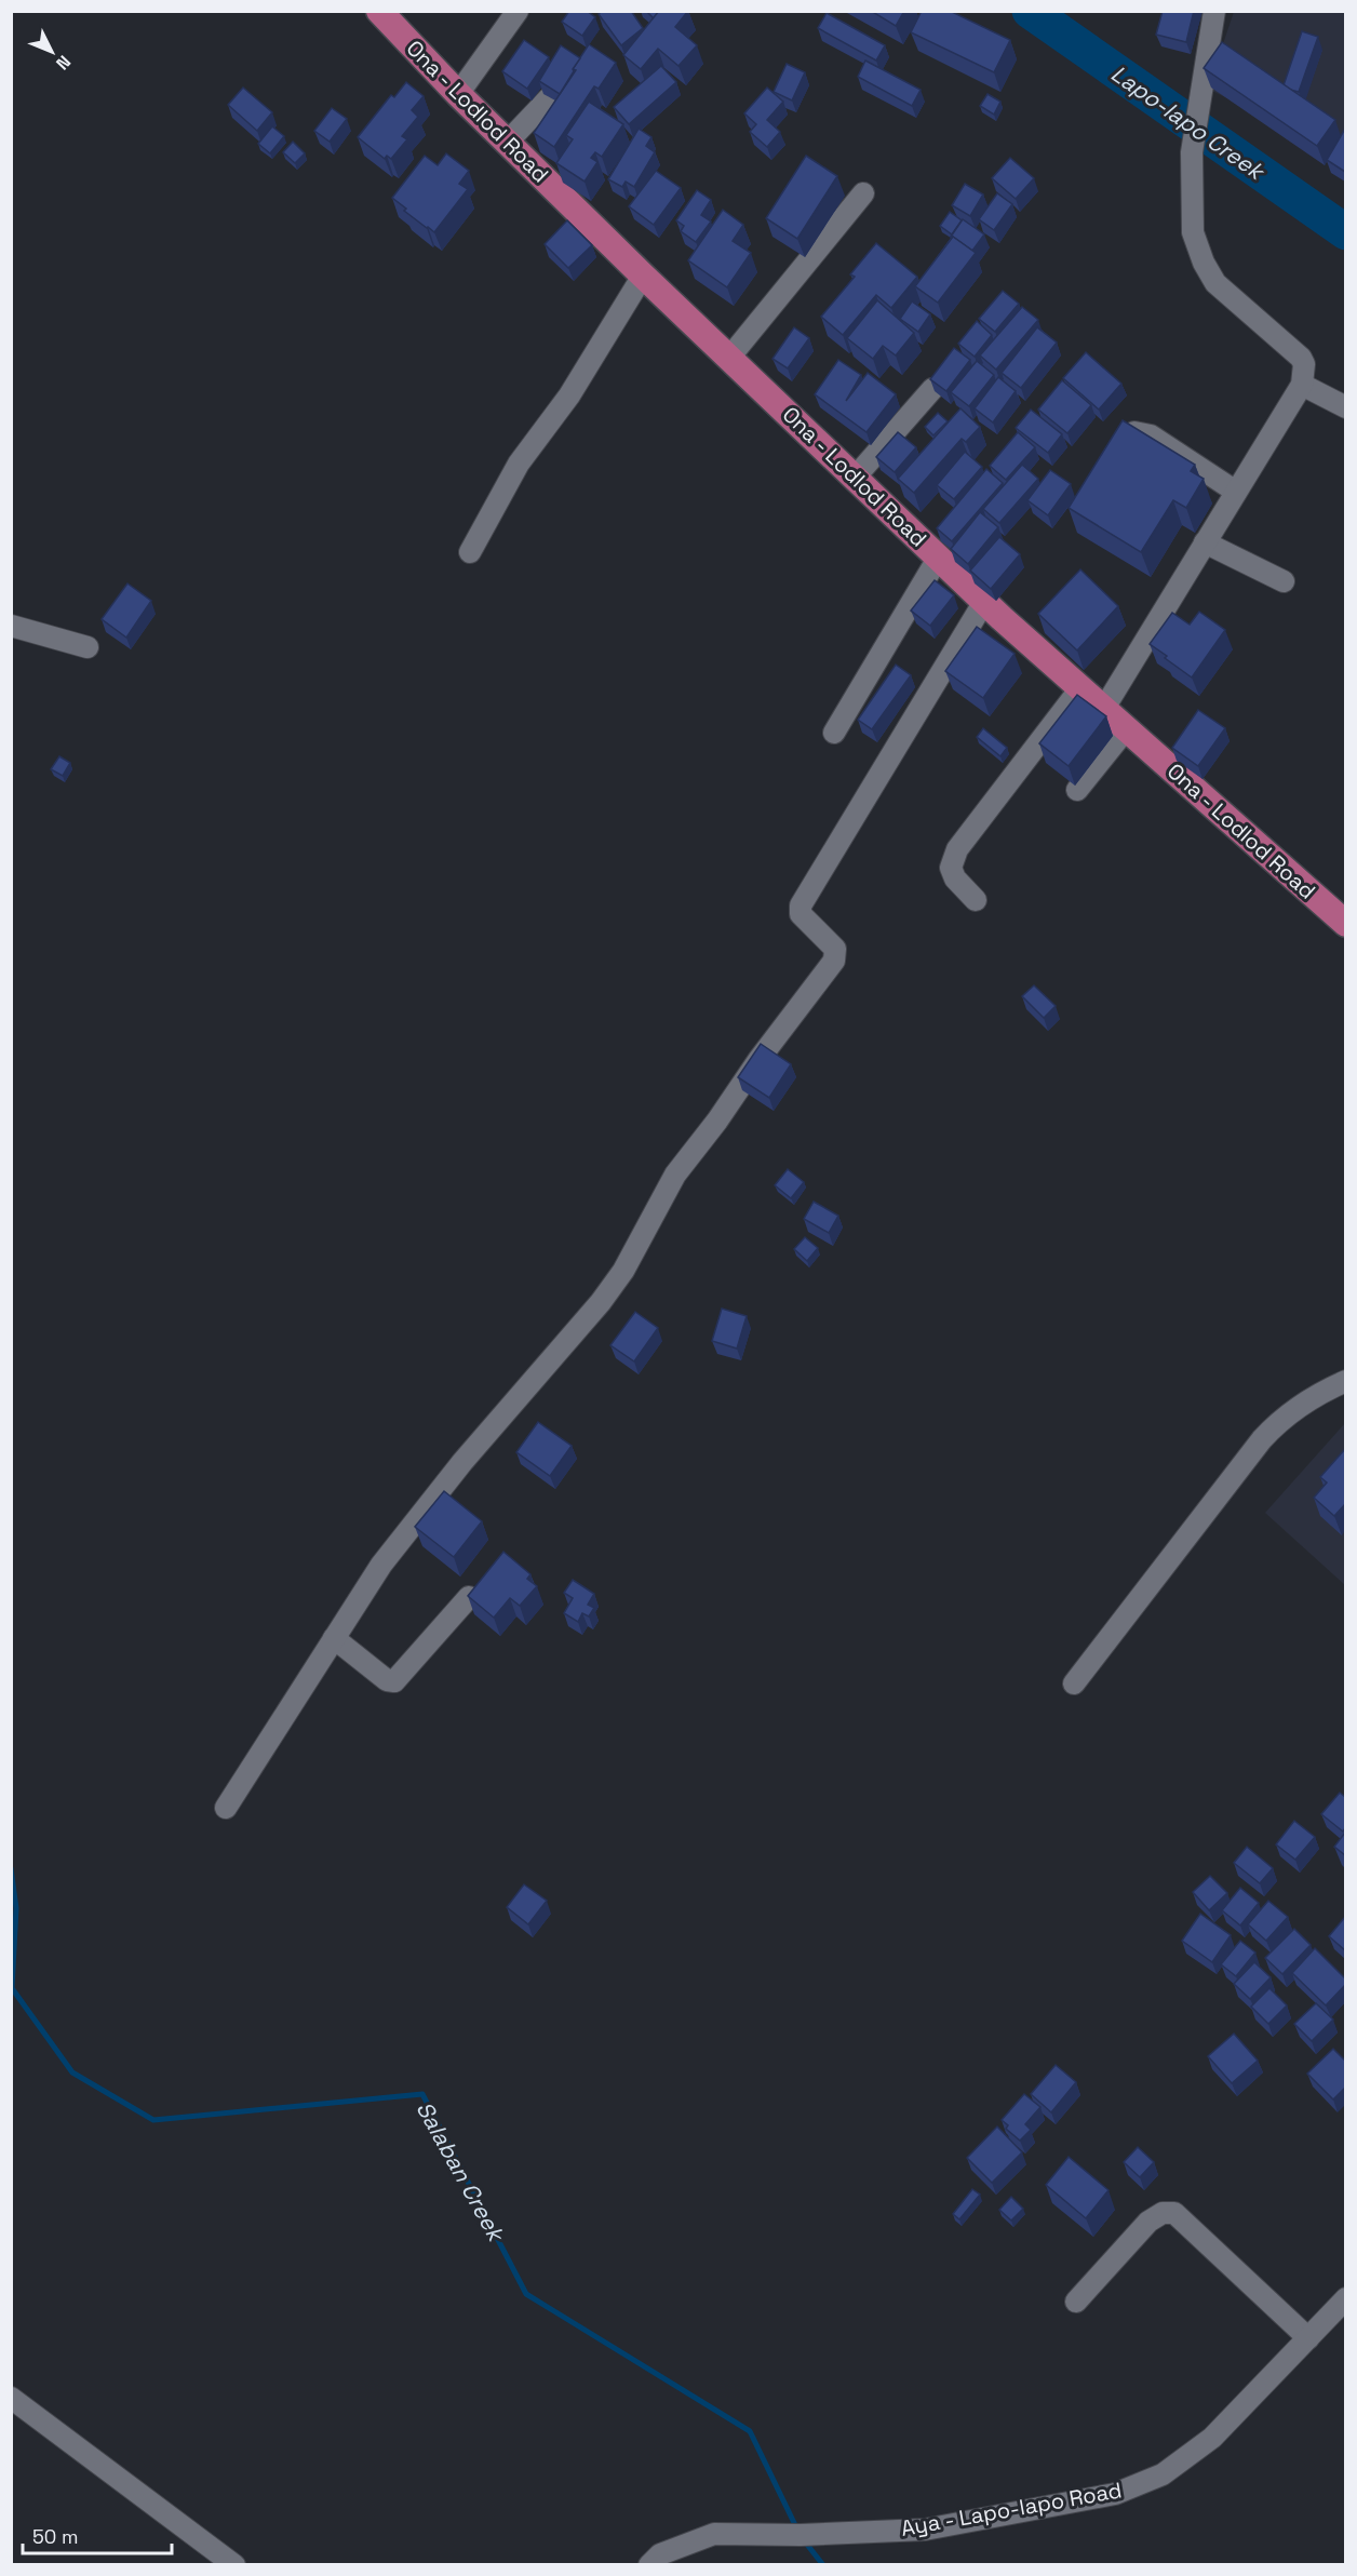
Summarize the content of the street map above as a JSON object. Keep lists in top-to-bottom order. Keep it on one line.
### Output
{"streets":{"main road":["Ona - Lodlod Road"],"street":["Aya - Lapo-lapo Road"]},"water":["Lapo-lapo Creek","Salaban Creek"],"scale_bar":"50 m","north":"bottom right"}
